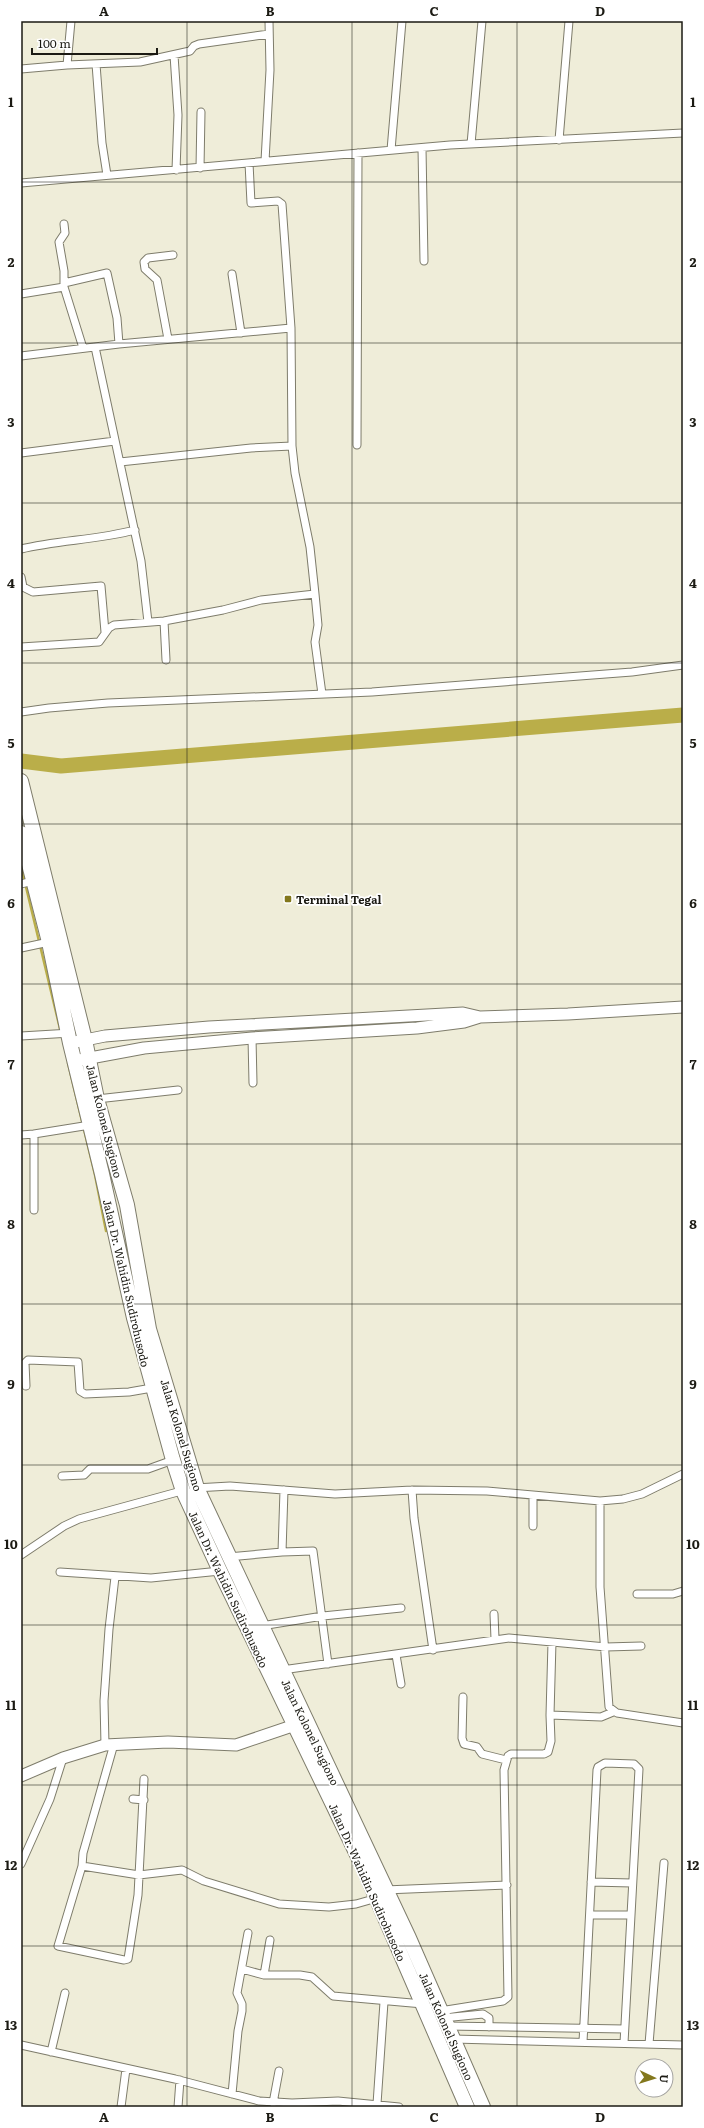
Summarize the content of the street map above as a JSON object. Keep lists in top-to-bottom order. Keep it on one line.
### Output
{"streets":{"highway":["Jalan Kolonel Sugiono","Jalan Dr. Wahidin Sudirohusodo"]},"crossings":[["Jalan Kolonel Sugiono","Jalan Dr. Wahidin Sudirohusodo"]],"places":{"transit":["Terminal Tegal"]},"scale_bar":"100 m","north":"right","grid":{"columns":["A","B","C","D"],"rows":["1","2","3","4","5","6","7","8","9","10","11","12","13"]}}
